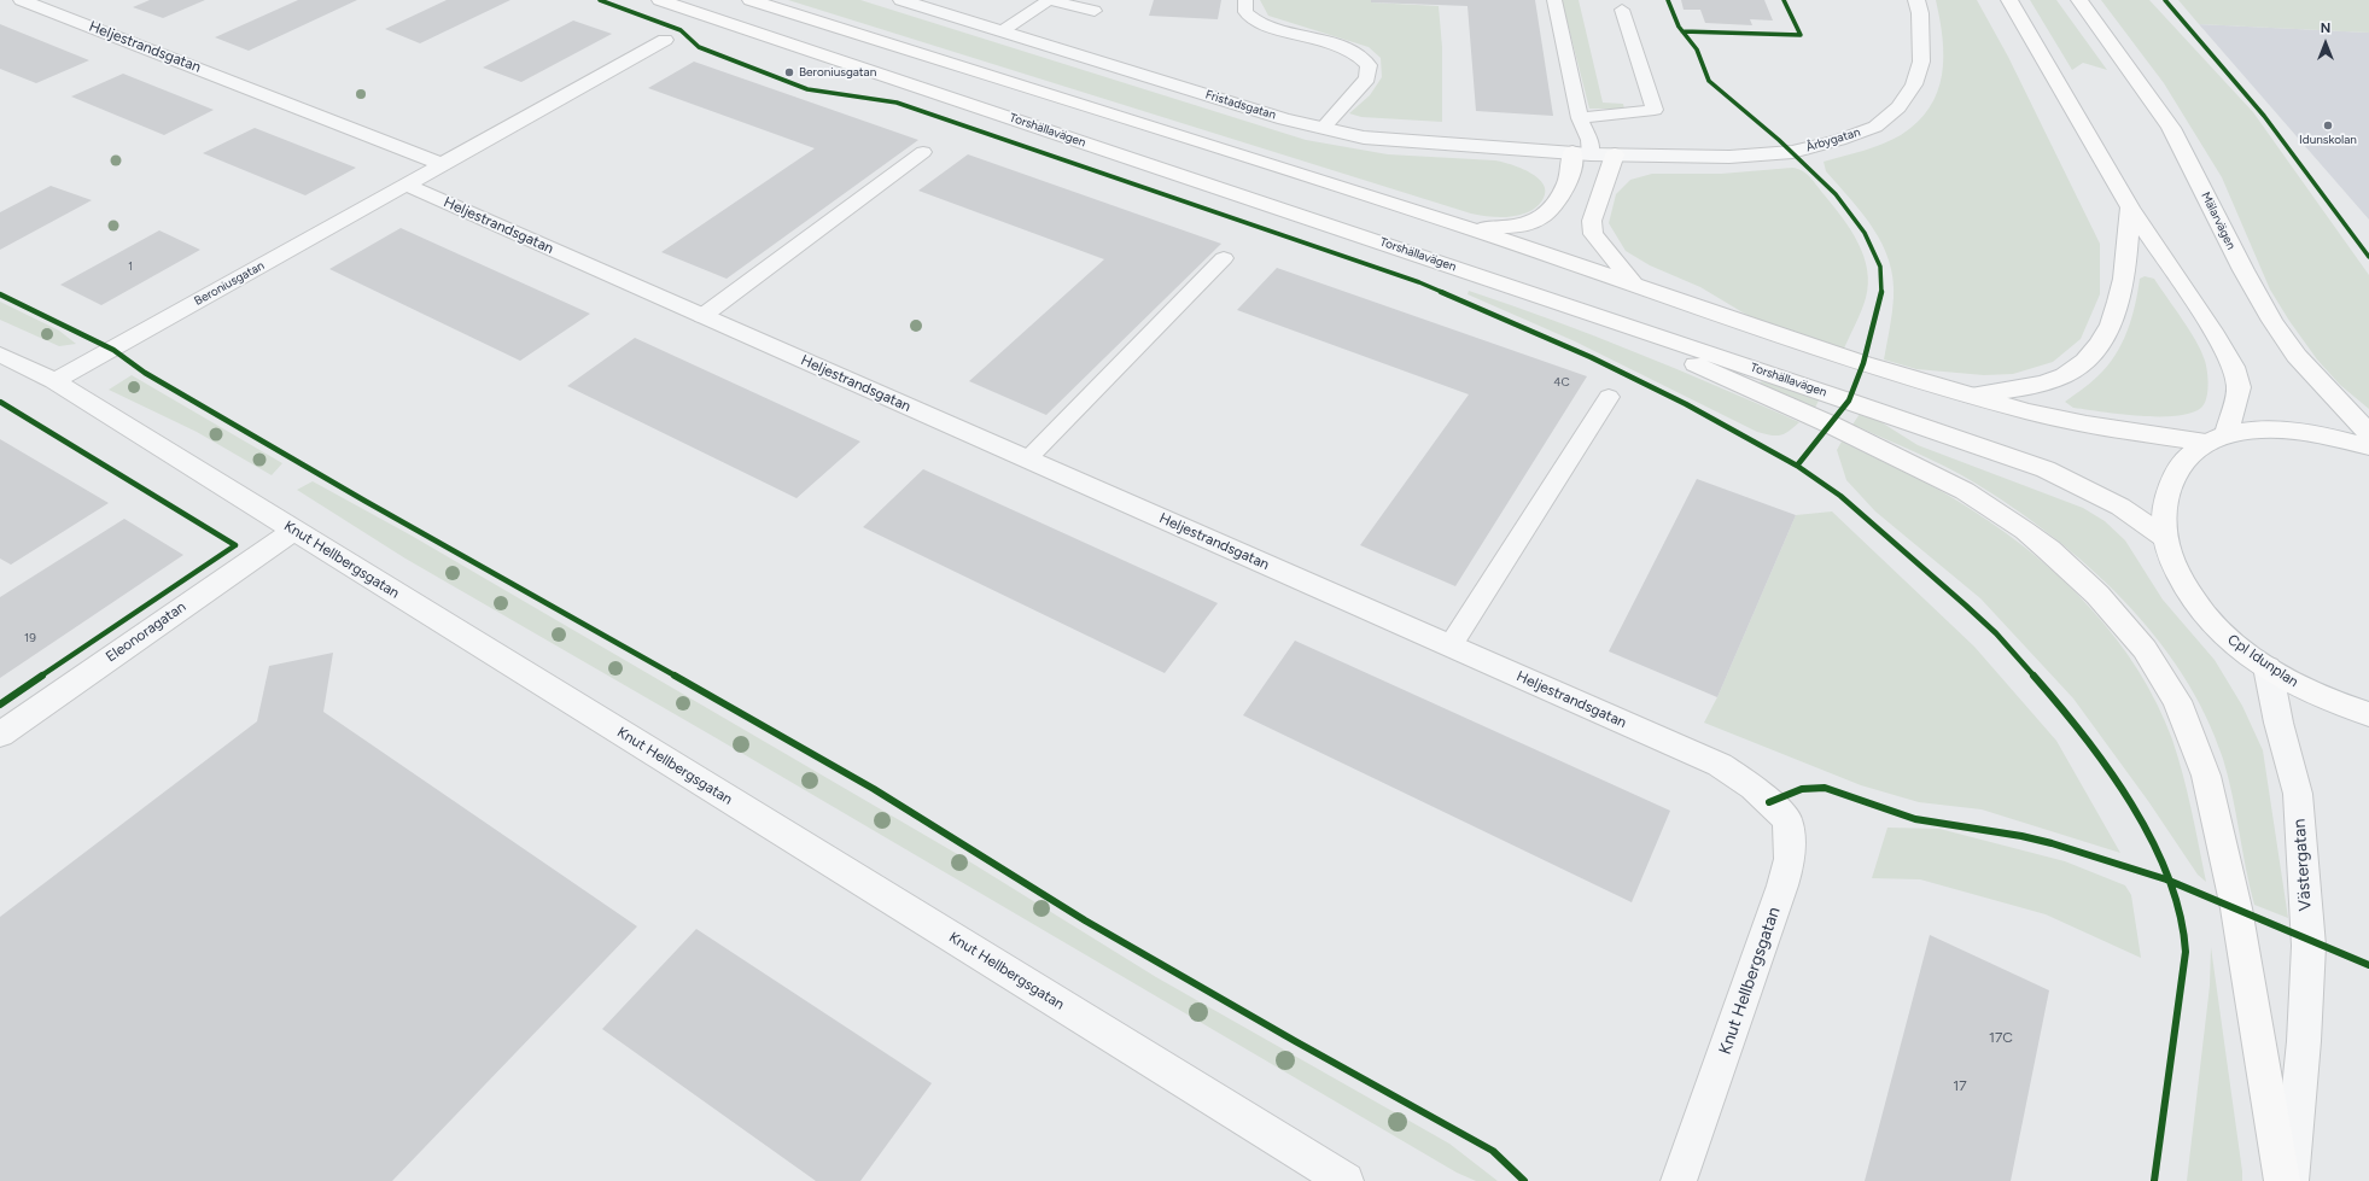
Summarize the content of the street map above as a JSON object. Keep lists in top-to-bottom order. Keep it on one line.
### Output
{"streets":{"main road":["Torshällavägen","Mälarvägen","Cpl Idunplan"],"street":["Heljestrandsgatan","Fristadsgatan","Årbygatan","Beroniusgatan","Knut Hellbergsgatan","Eleonoragatan","Västergatan"]},"crossings":[["Heljestrandsgatan","Beroniusgatan"],["Heljestrandsgatan","Knut Hellbergsgatan"],["Fristadsgatan","Årbygatan"],["Torshällavägen","Cpl Idunplan"],["Beroniusgatan","Knut Hellbergsgatan"],["Knut Hellbergsgatan","Eleonoragatan"],["Cpl Idunplan","Västergatan"]],"places":["Beroniusgatan","Idunskolan"],"house_numbers":["1","4C","19","17C","17"],"north":"top"}
